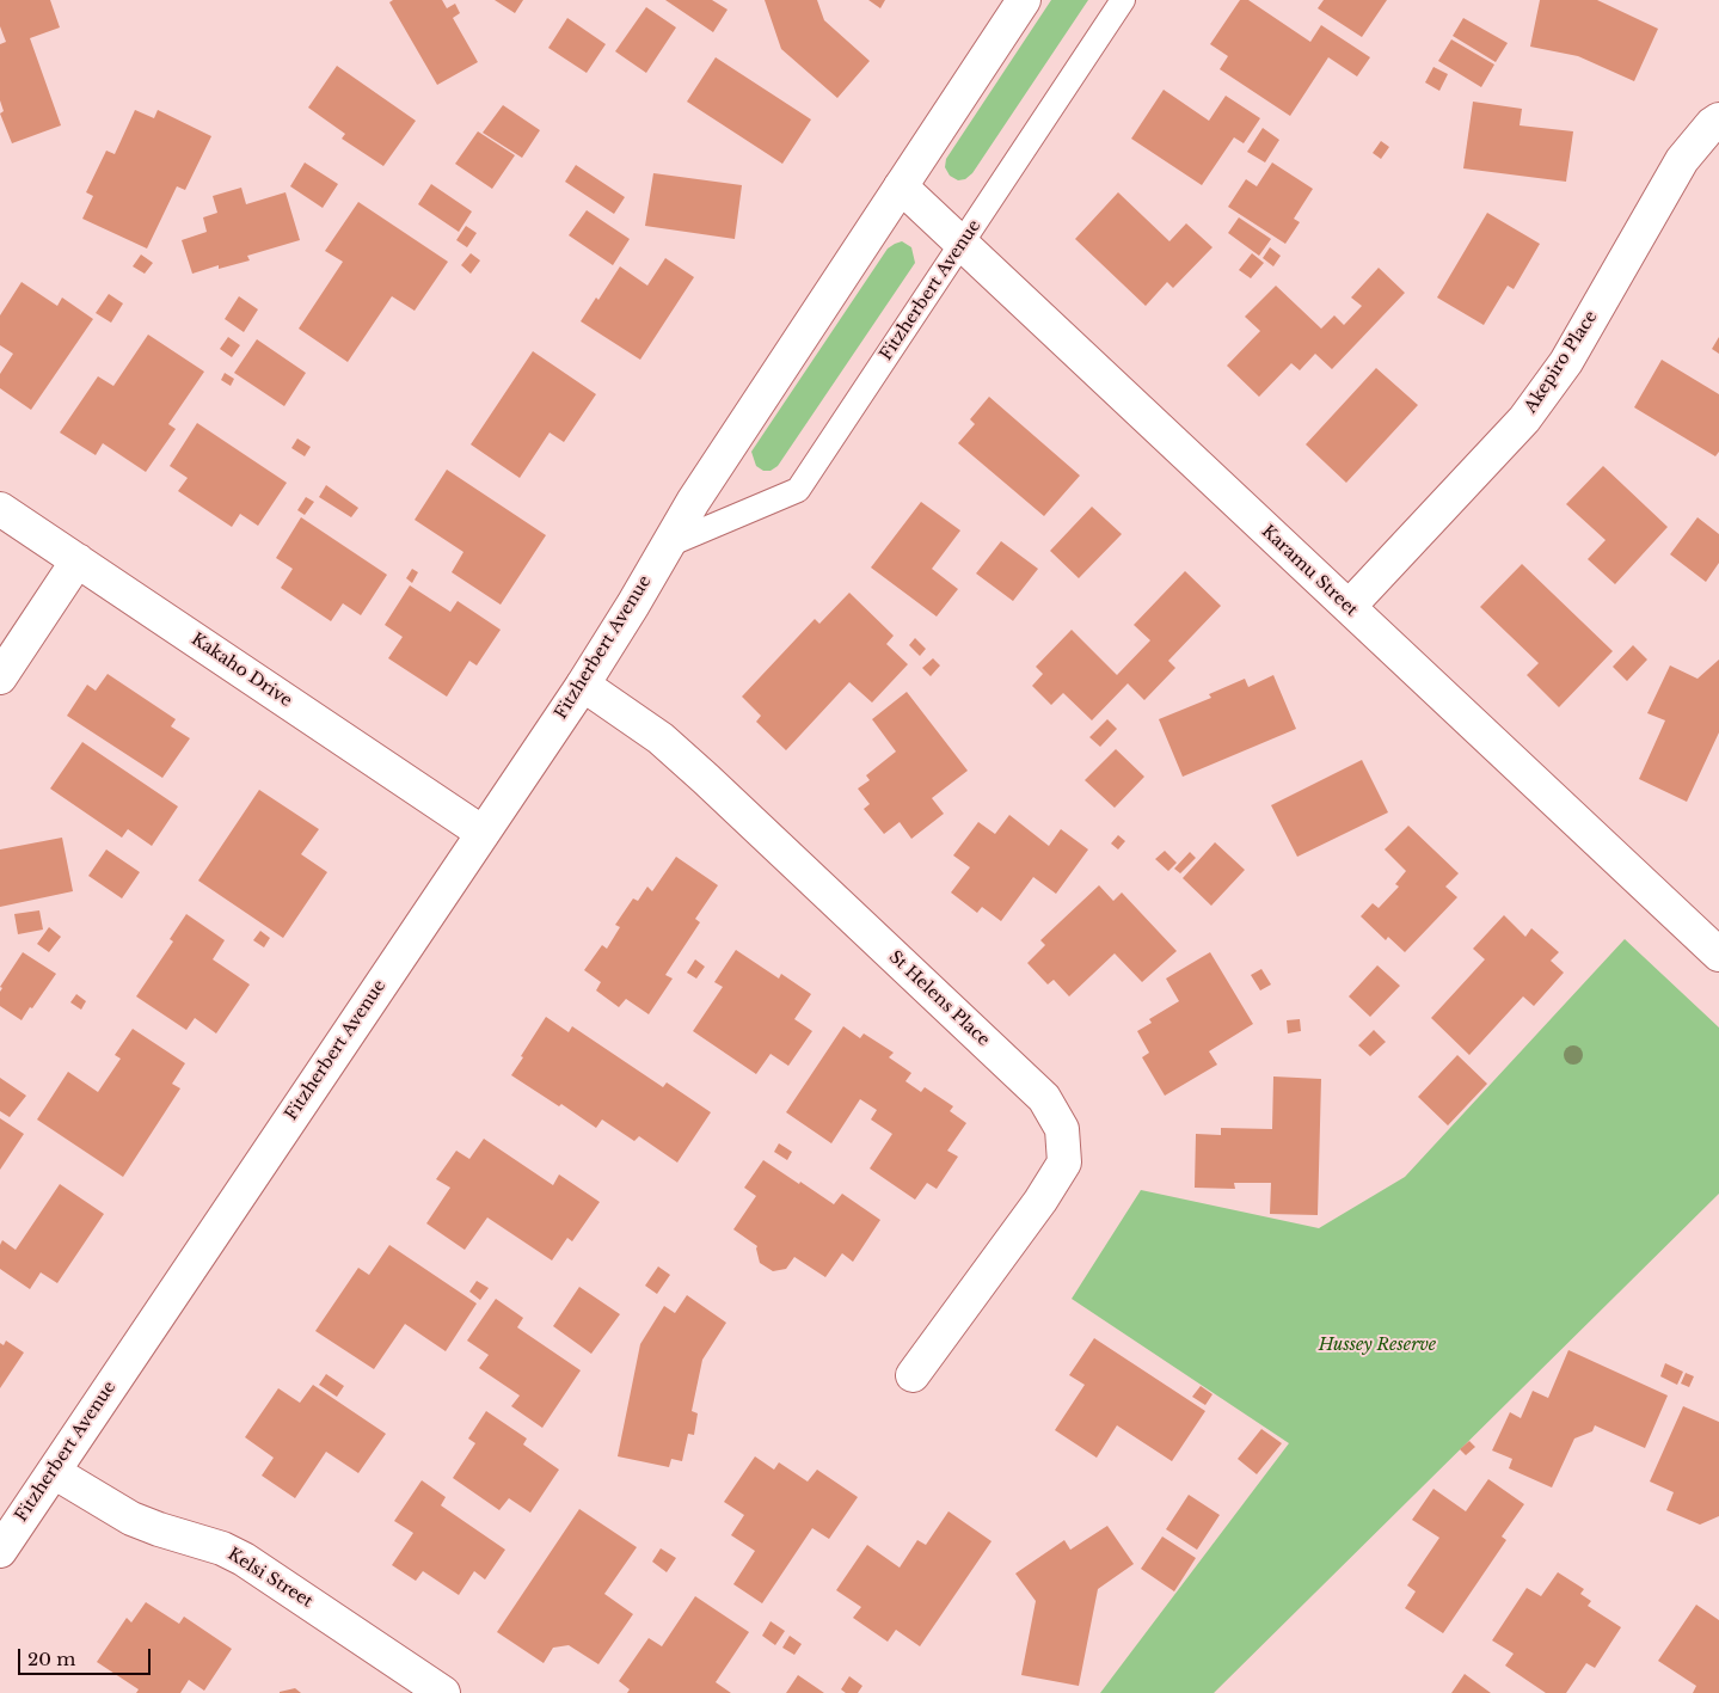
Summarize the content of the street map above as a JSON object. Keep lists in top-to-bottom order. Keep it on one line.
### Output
{"streets":{"street":["Fitzherbert Avenue","Akepiro Place","Karamu Street","Kakaho Drive","St Helens Place","Kelsi Street"]},"crossings":[["Fitzherbert Avenue","Karamu Street"],["Fitzherbert Avenue","Kakaho Drive"],["Fitzherbert Avenue","St Helens Place"],["Fitzherbert Avenue","Kelsi Street"],["Akepiro Place","Karamu Street"]],"parks":["Hussey Reserve"],"scale_bar":"20 m"}
